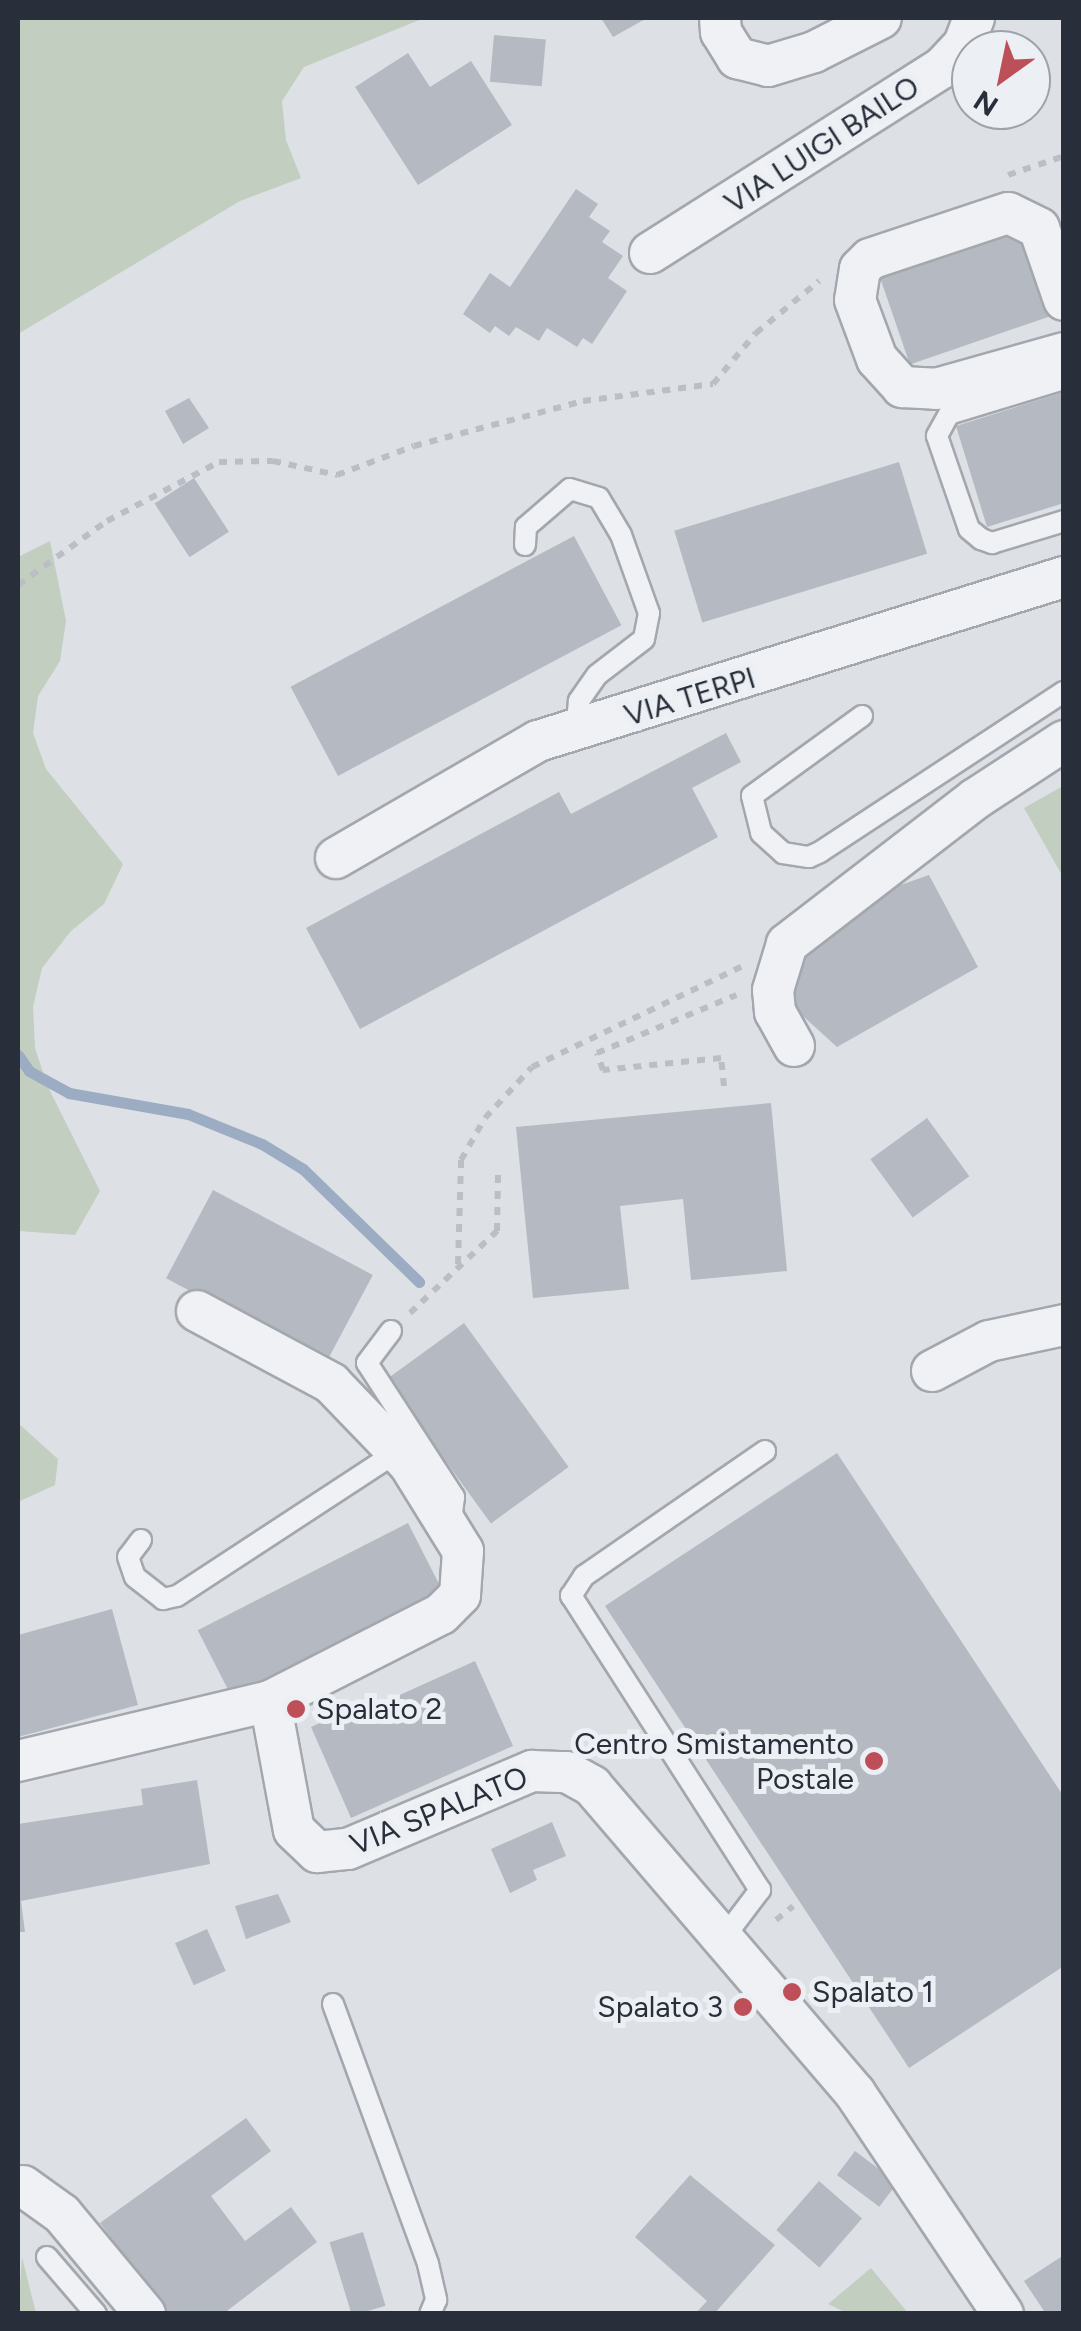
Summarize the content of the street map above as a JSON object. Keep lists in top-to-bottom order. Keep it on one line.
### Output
{"streets":{"street":["VIA LUIGI BAILO","VIA TERPI","VIA SPALATO"]},"places":["Spalato 2","Centro Smistamento Postale","Spalato 1","Spalato 3"],"north":"bottom left"}
